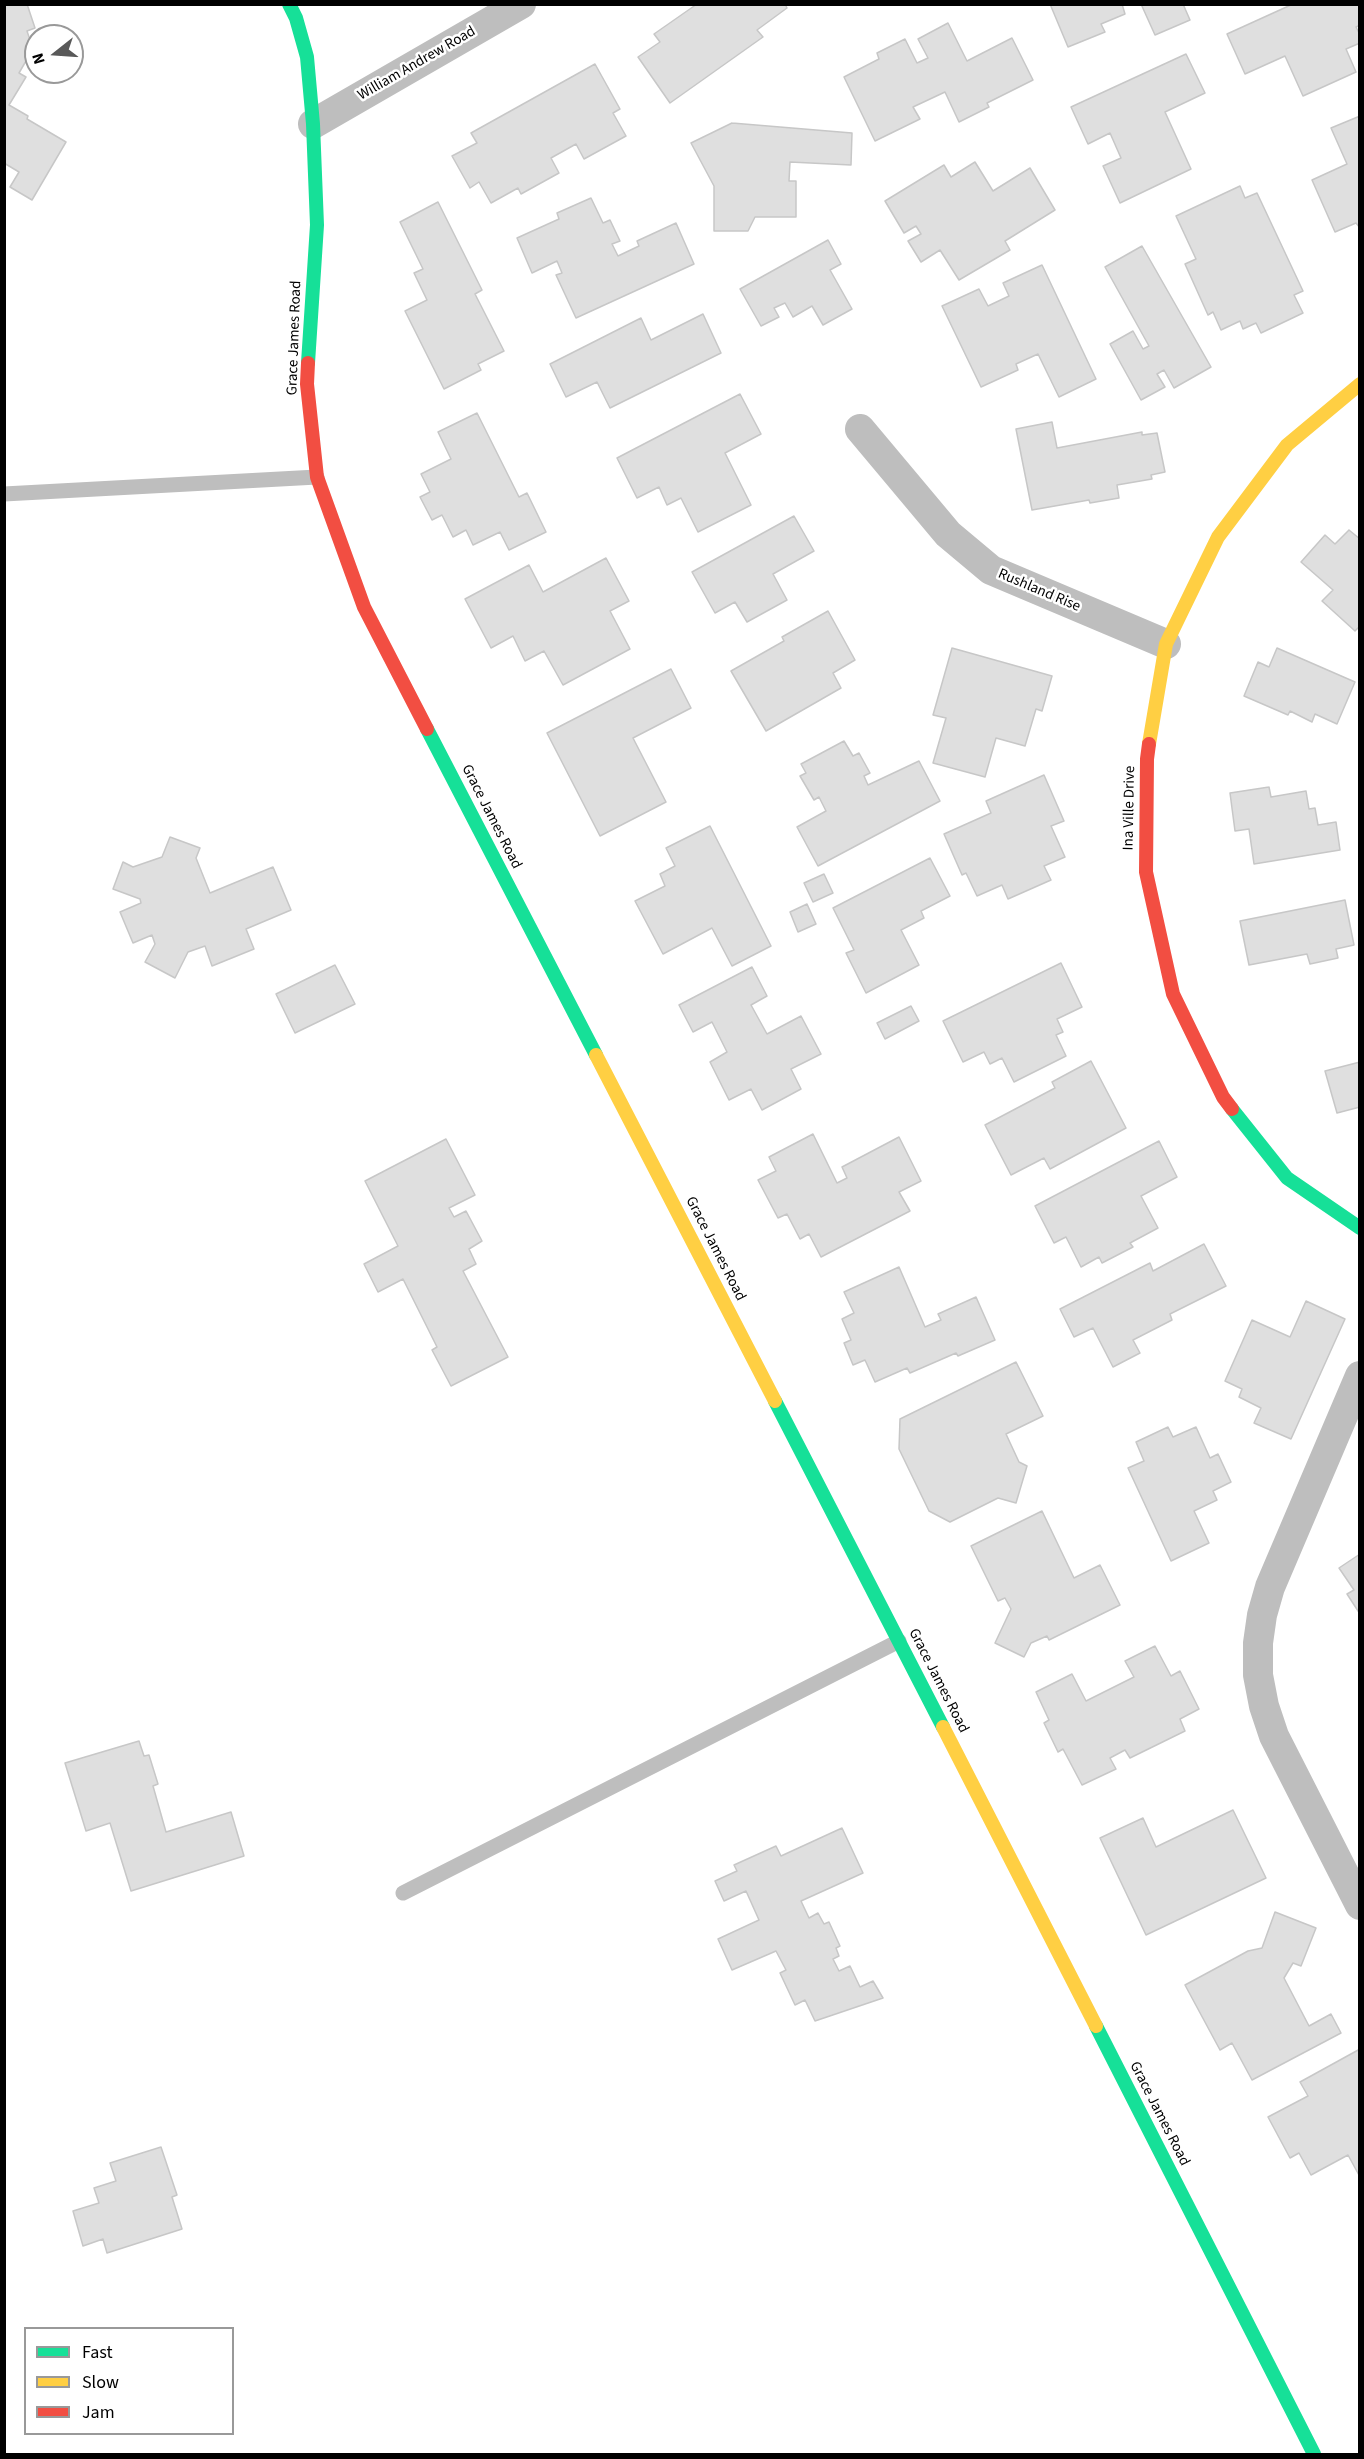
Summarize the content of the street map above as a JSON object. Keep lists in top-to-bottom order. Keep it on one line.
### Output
{"streets":{"street":["William Andrew Road","Grace James Road","Rushland Rise","Ina Ville Drive"]},"crossings":[["William Andrew Road","Grace James Road"],["Rushland Rise","Ina Ville Drive"]],"legend":["Fast","Slow","Jam"],"north":"left"}
